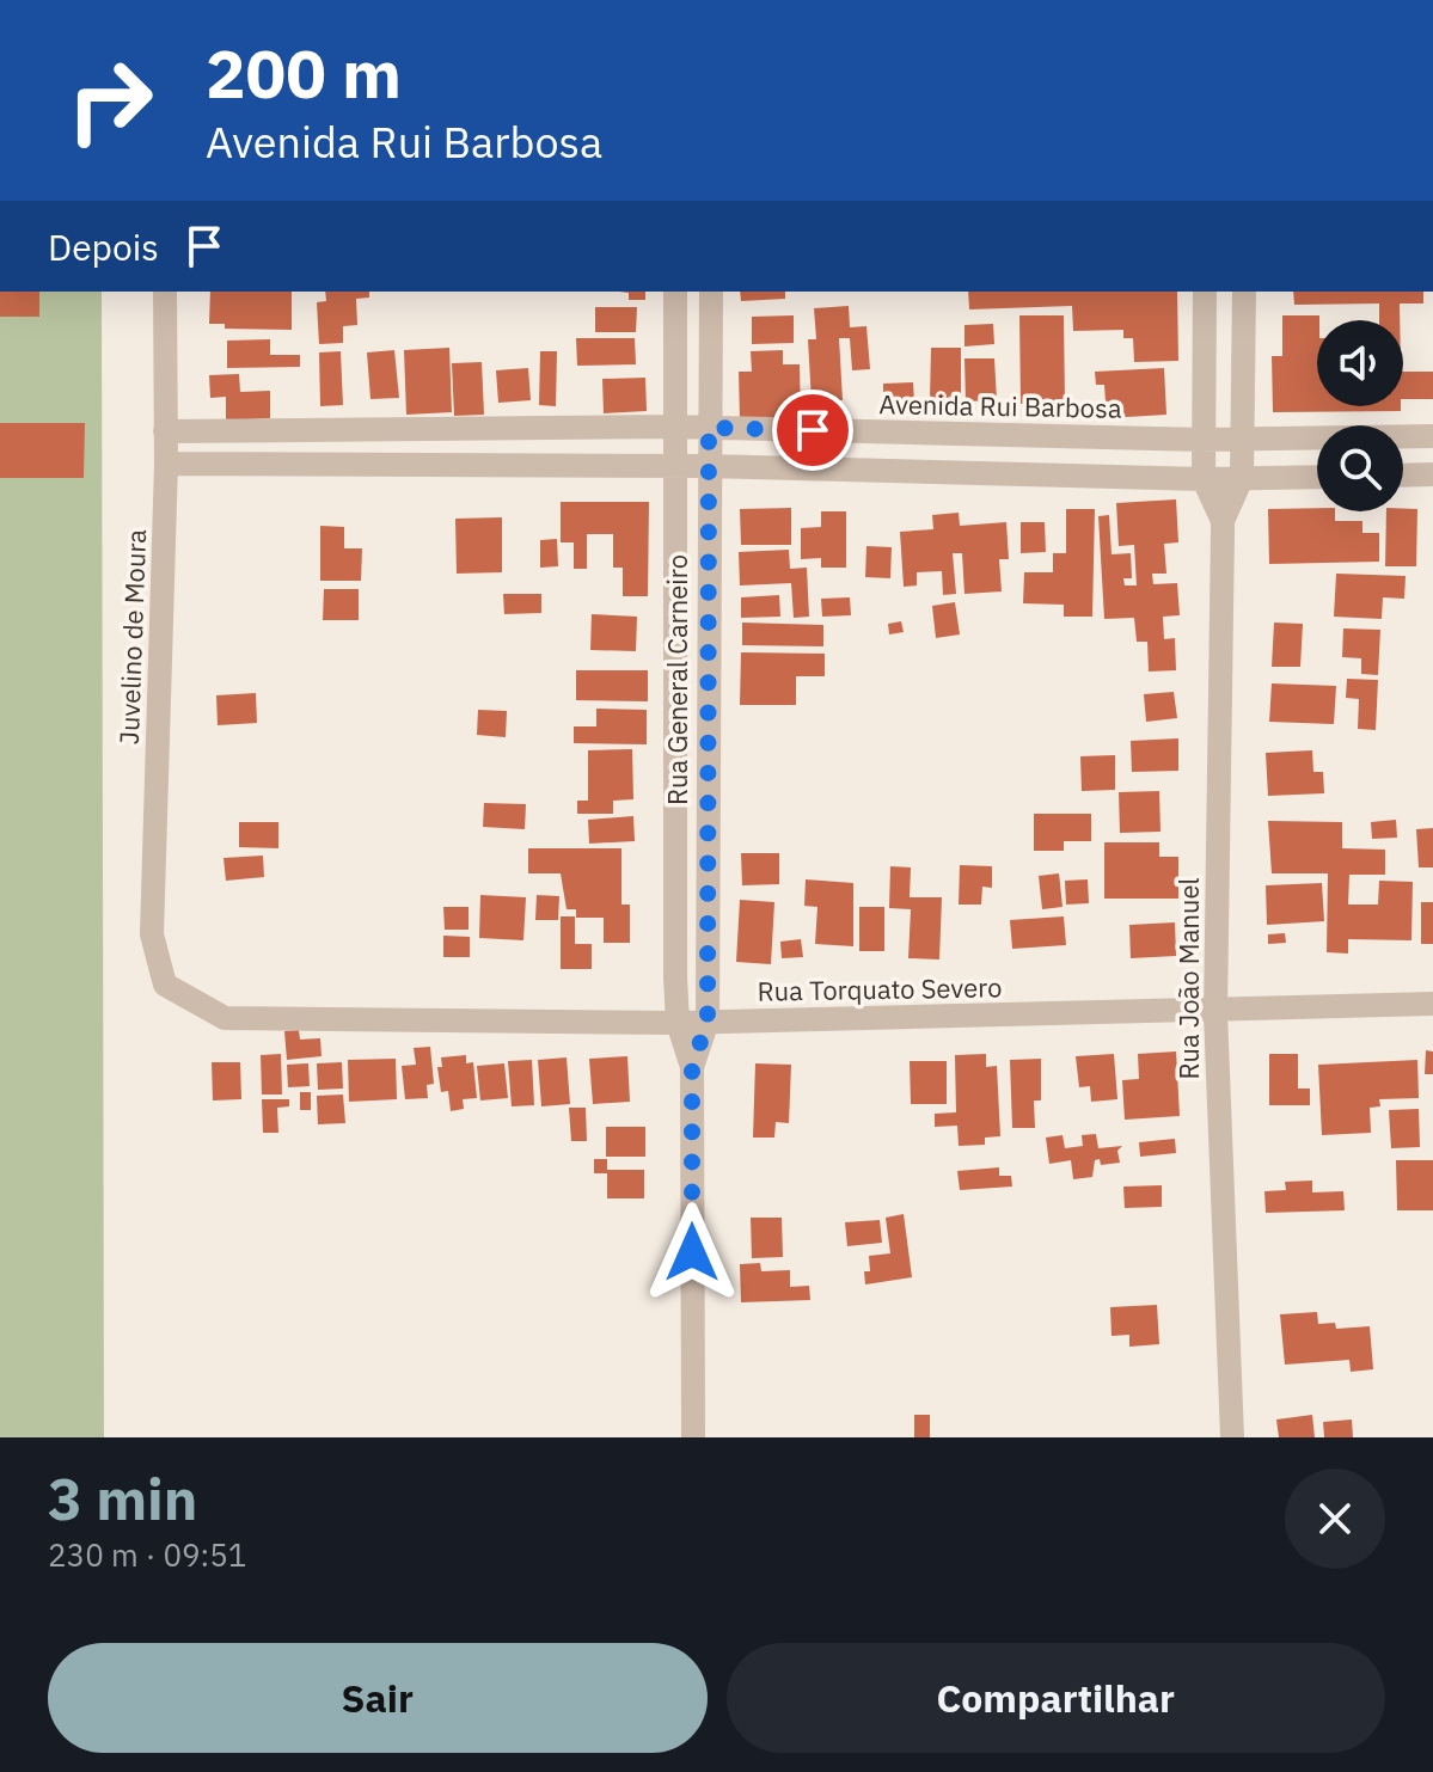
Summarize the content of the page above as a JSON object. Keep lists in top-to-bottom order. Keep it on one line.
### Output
{"streets":{"street":["Avenida Rui Barbosa","Juvelino de Moura","Rua General Carneiro","Rua João Manuel","Rua Torquato Severo"]},"crossings":[["Avenida Rui Barbosa","Juvelino de Moura"],["Avenida Rui Barbosa","Rua General Carneiro"],["Avenida Rui Barbosa","Rua João Manuel"],["Juvelino de Moura","Rua Torquato Severo"],["Rua General Carneiro","Rua Torquato Severo"],["Rua João Manuel","Rua Torquato Severo"]],"page":{"turn":["200 m","Avenida Rui Barbosa"],"then":"Depois","heading":["3 min","230 m · 09:51"],"buttons":["Sair","Compartilhar"]}}
